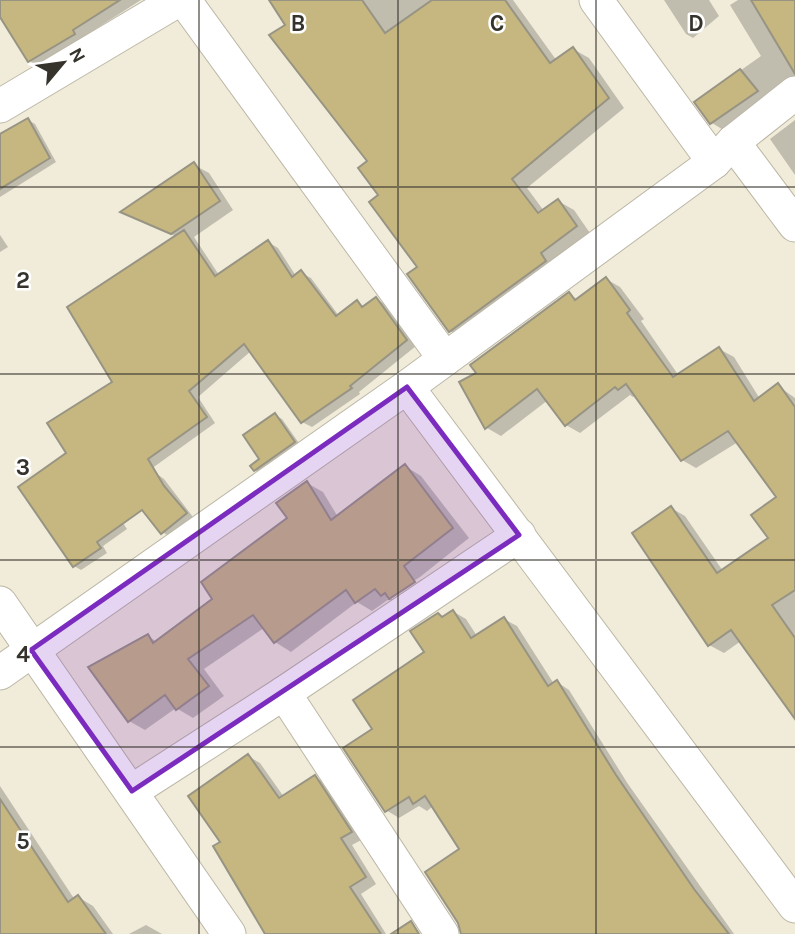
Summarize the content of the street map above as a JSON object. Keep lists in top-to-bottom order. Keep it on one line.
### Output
{"north":"top right","grid":{"columns":["B","C","D"],"rows":["2","3","4","5"]}}
